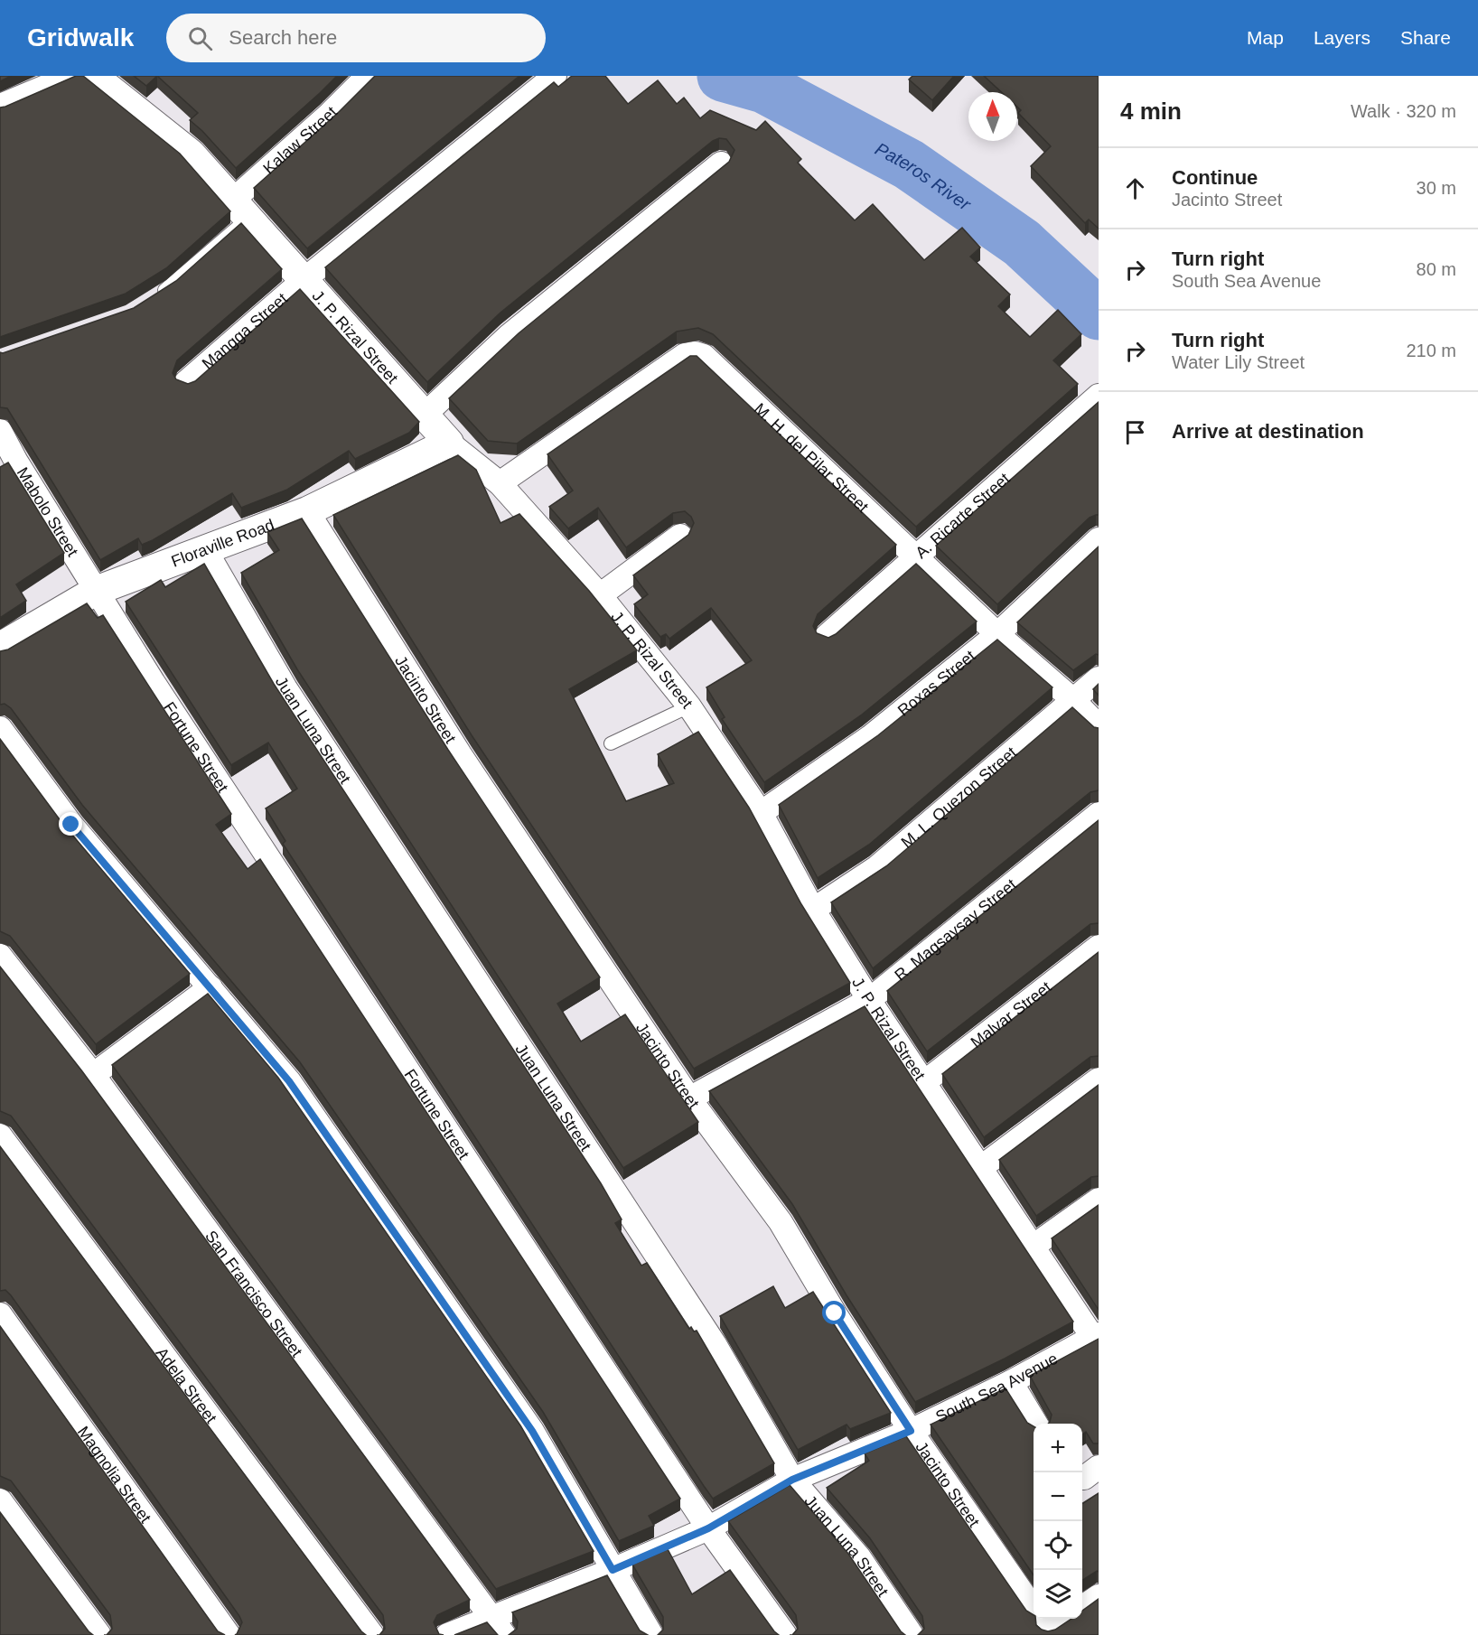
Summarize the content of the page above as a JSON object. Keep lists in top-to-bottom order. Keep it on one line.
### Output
{"streets":{"street":["Kalaw Street","Mangga Street","J. P. Rizal Street","M. H. del Pilar Street","Mabolo Street","A. Ricarte Street","Floraville Road","Roxas Street","Jacinto Street","Juan Luna Street","Fortune Street","M. L. Quezon Street","R. Magsaysay Street","Malvar Street","San Francisco Street","Adela Street","South Sea Avenue","Magnolia Street"]},"crossings":[["Kalaw Street","J. P. Rizal Street"],["Mangga Street","J. P. Rizal Street"],["J. P. Rizal Street","M. H. del Pilar Street"],["J. P. Rizal Street","Floraville Road"],["J. P. Rizal Street","Roxas Street"],["J. P. Rizal Street","M. L. Quezon Street"],["J. P. Rizal Street","R. Magsaysay Street"],["J. P. Rizal Street","Malvar Street"],["J. P. Rizal Street","South Sea Avenue"],["M. H. del Pilar Street","A. Ricarte Street"],["M. H. del Pilar Street","Roxas Street"],["M. H. del Pilar Street","M. L. Quezon Street"],["Mabolo Street","Floraville Road"],["Mabolo Street","Fortune Street"],["Floraville Road","Jacinto Street"],["Floraville Road","Juan Luna Street"],["Floraville Road","Fortune Street"],["Jacinto Street","R. Magsaysay Street"],["Jacinto Street","South Sea Avenue"],["Juan Luna Street","South Sea Avenue"],["Fortune Street","South Sea Avenue"],["San Francisco Street","South Sea Avenue"]],"water":["Pateros River"],"north":"top","page":{"header":"Gridwalk","search":"Search here","nav":["Map","Layers","Share"],"heading":["4 min","Walk · 320 m"],"list":[["Continue","Jacinto Street","30 m"],["Turn right","South Sea Avenue","80 m"],["Turn right","Water Lily Street","210 m"],"Arrive at destination"],"map_buttons":["+","−"]}}
